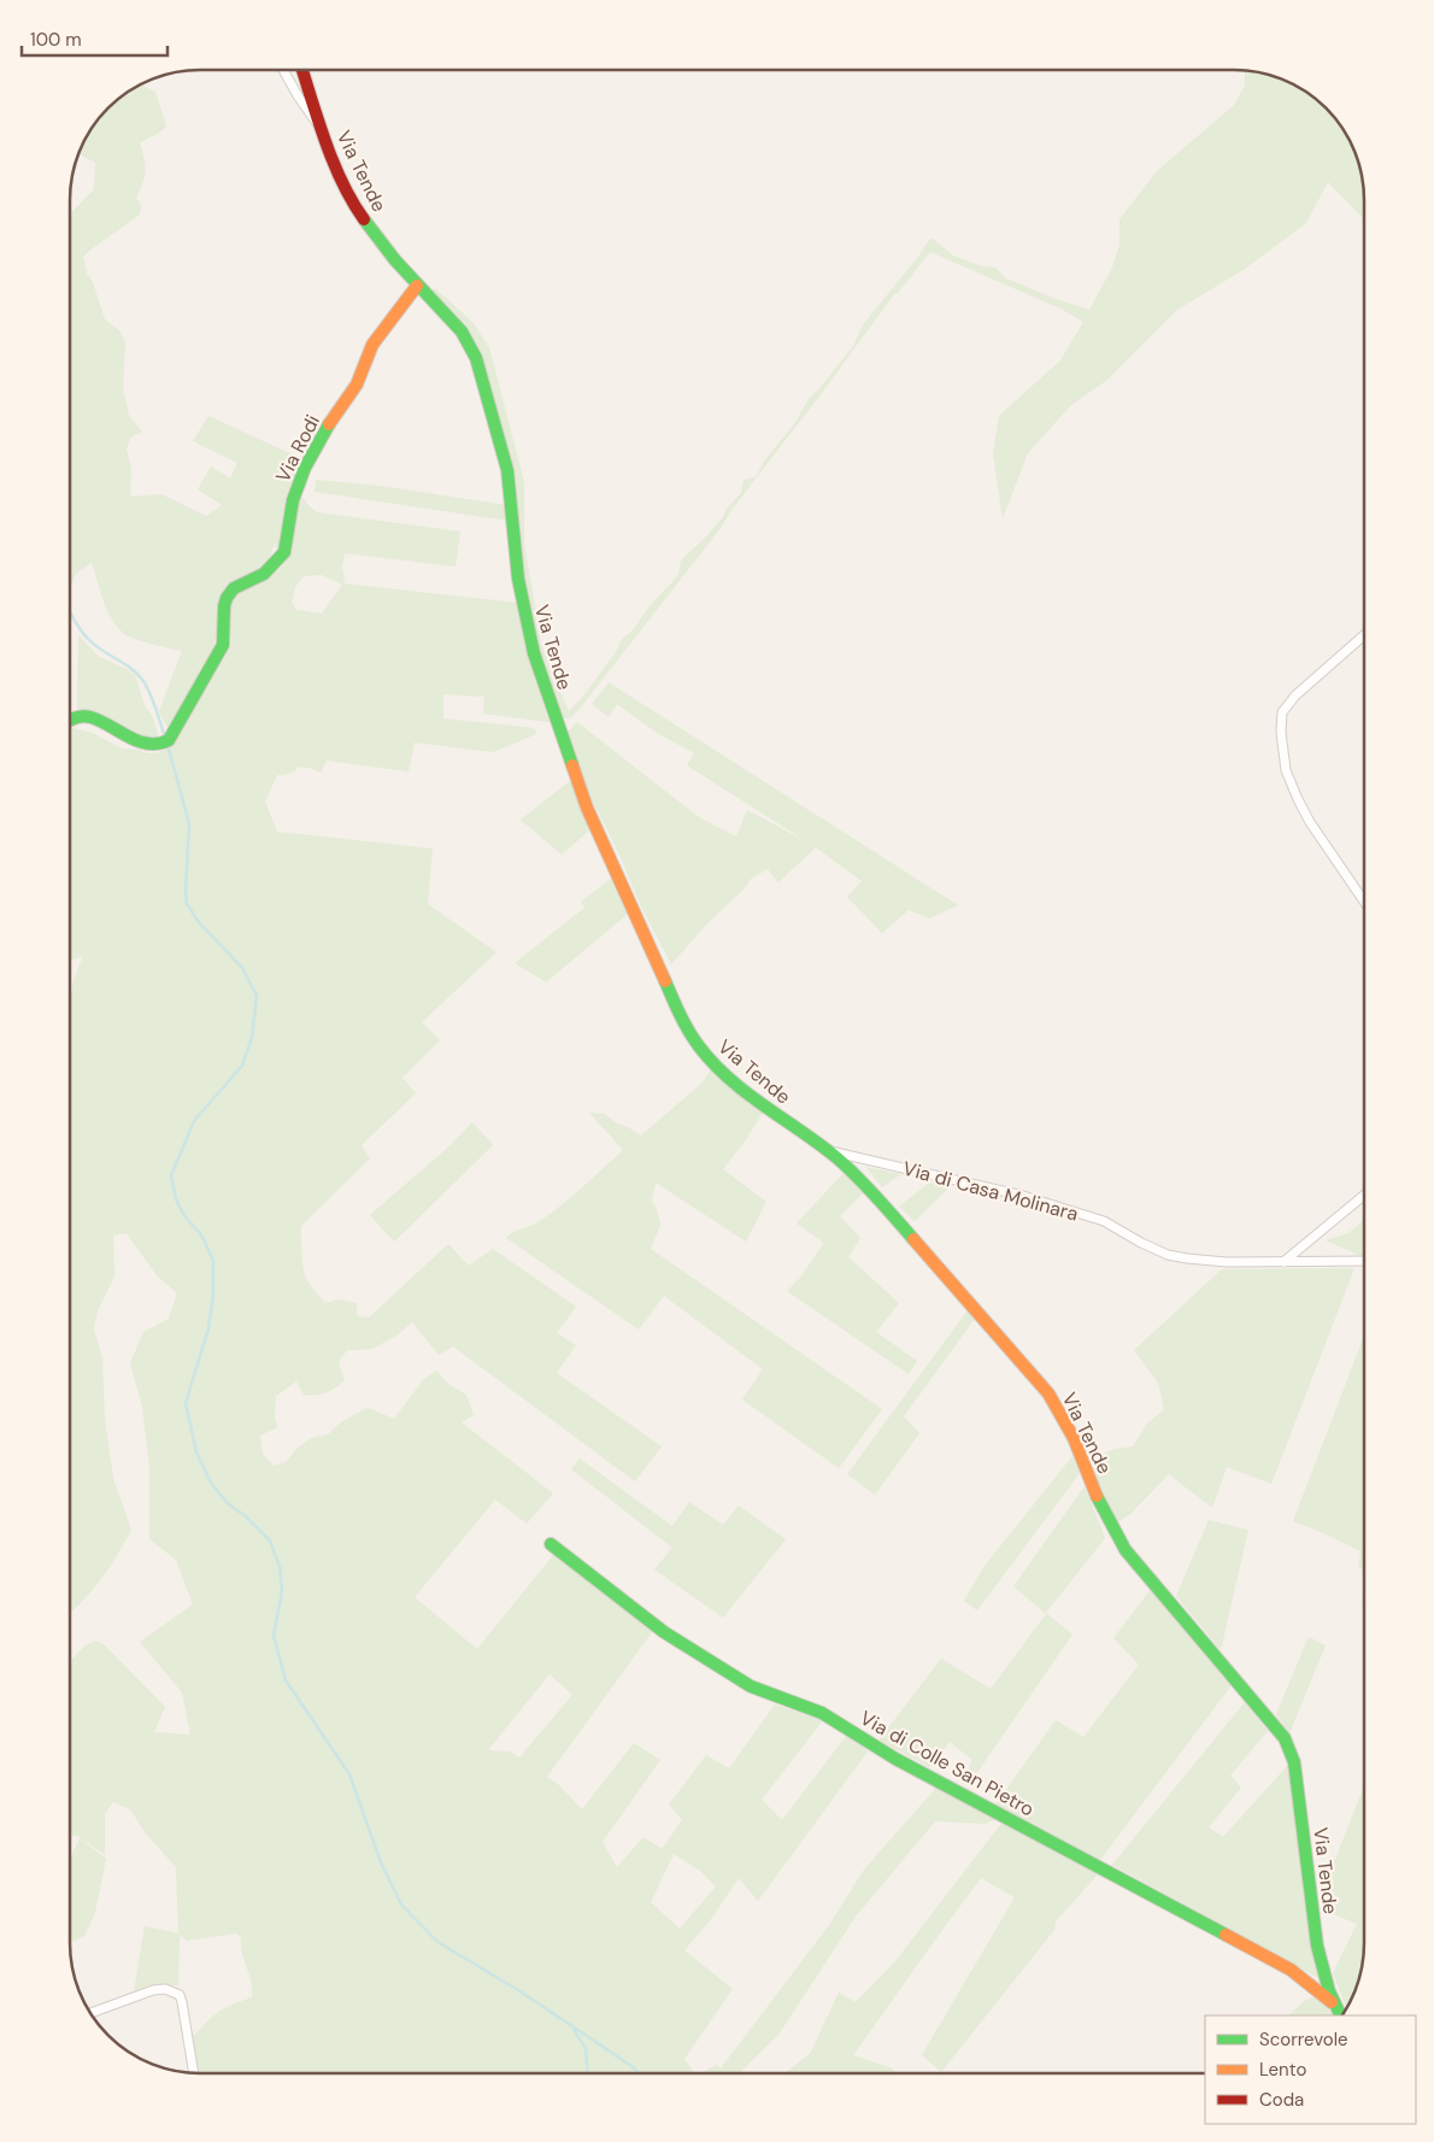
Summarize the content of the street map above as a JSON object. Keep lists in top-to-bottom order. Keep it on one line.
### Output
{"streets":{"street":["Via Tende","Via Rodi","Via di Casa Molinara","Via di Colle San Pietro"]},"crossings":[["Via Tende","Via Rodi"],["Via Tende","Via di Casa Molinara"],["Via Tende","Via di Colle San Pietro"]],"legend":["Scorrevole","Lento","Coda"],"scale_bar":"100 m"}
